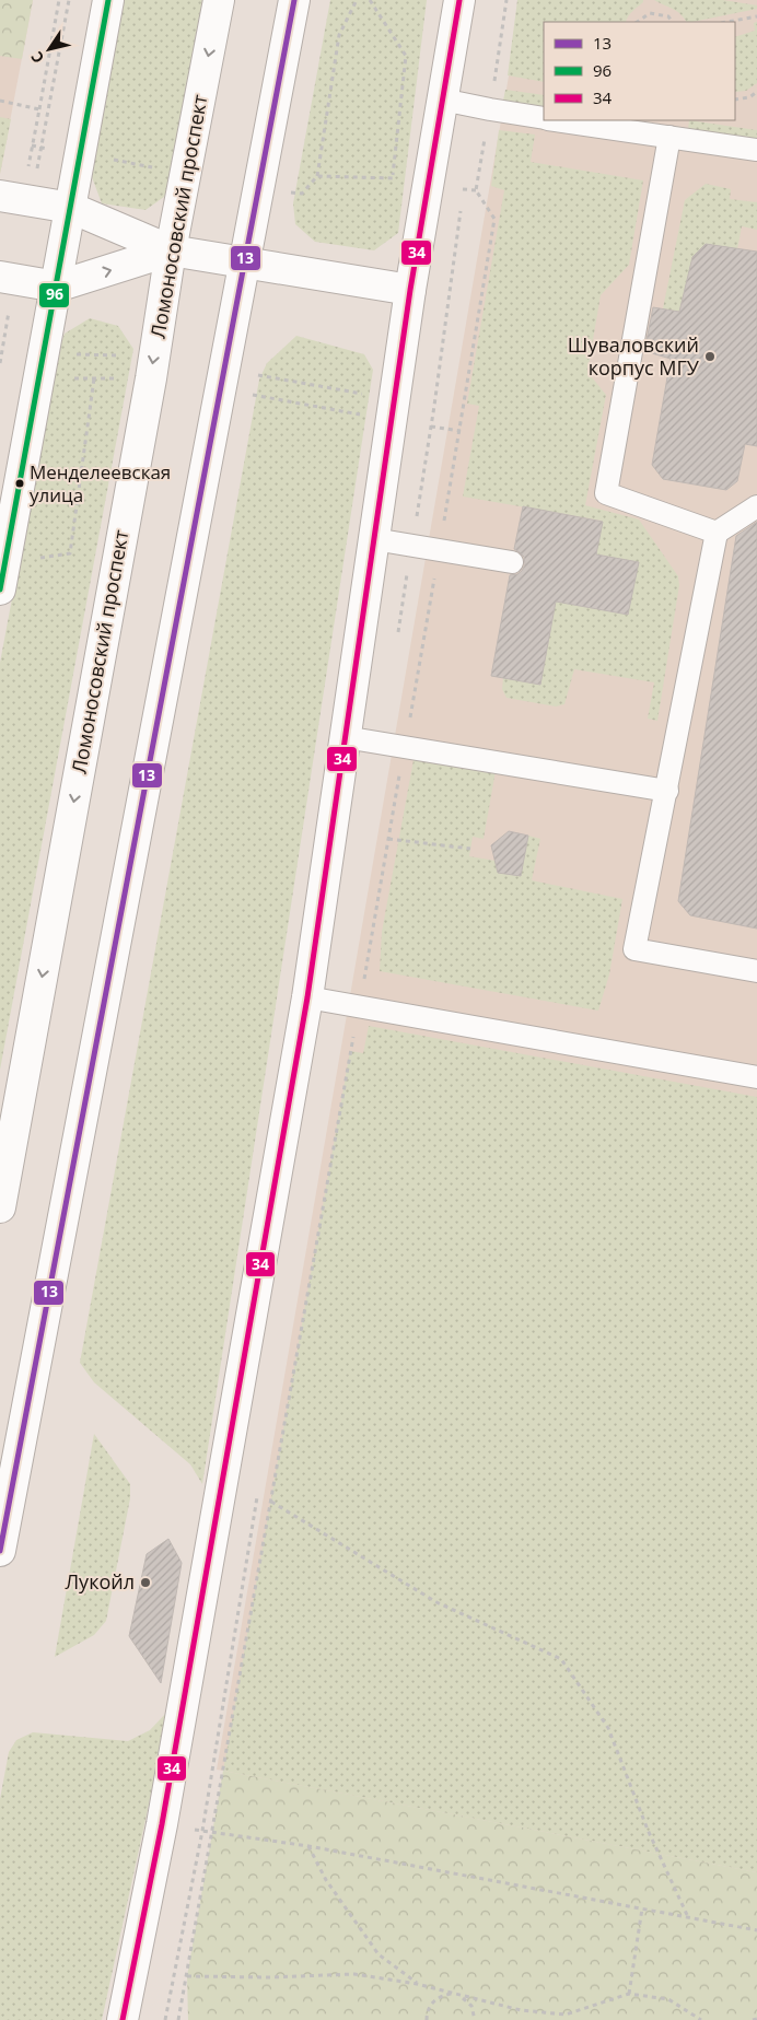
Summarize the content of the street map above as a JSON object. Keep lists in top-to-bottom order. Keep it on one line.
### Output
{"streets":{"street":["Ломоносовский проспект"]},"places":["Шуваловский корпус МГУ","Менделеевская улица","Лукойл"],"lines":["transit line 13","transit line 96","transit line 34"],"legend":["13","96","34"],"north":"bottom left"}
